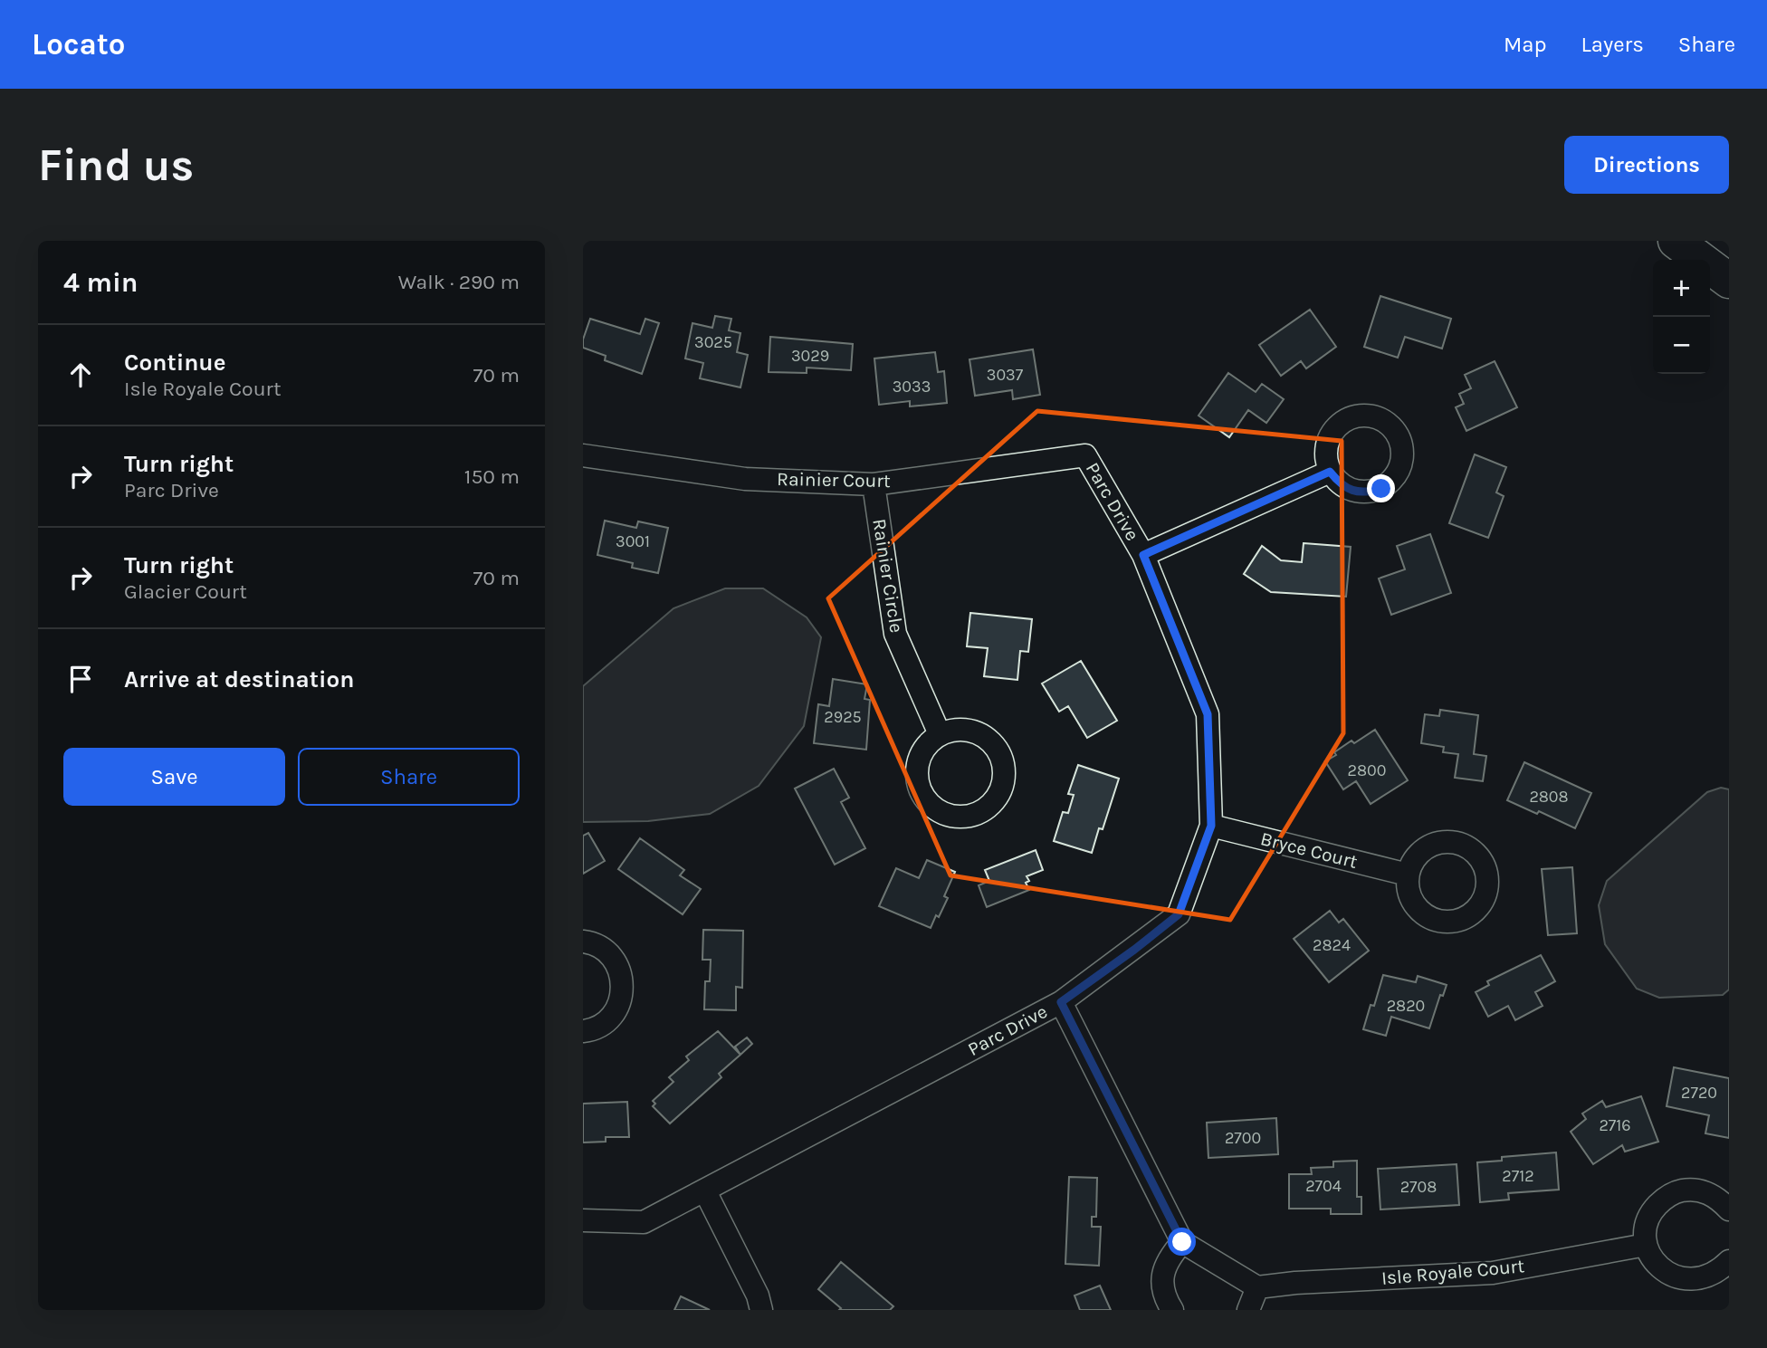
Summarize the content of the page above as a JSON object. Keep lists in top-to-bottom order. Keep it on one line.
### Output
{"streets":{"street":["Rainier Court","Parc Drive","Rainier Circle","Bryce Court","Isle Royale Court"]},"crossings":[["Rainier Court","Parc Drive"],["Rainier Court","Rainier Circle"],["Parc Drive","Bryce Court"]],"house_numbers":["3025","3029","3037","3033","3001","2925","2800","2808","2824","2820","2720","2716","2700","2712","2704","2708"],"page":{"header":"Locato","nav":["Map","Layers","Share"],"buttons":["Directions",["Save","Share"]],"title":"Find us","heading":["4 min","Walk · 290 m"],"map_buttons":["+","−"],"list":[["Continue","Isle Royale Court","70 m"],["Turn right","Parc Drive","150 m"],["Turn right","Glacier Court","70 m"],"Arrive at destination"]}}
